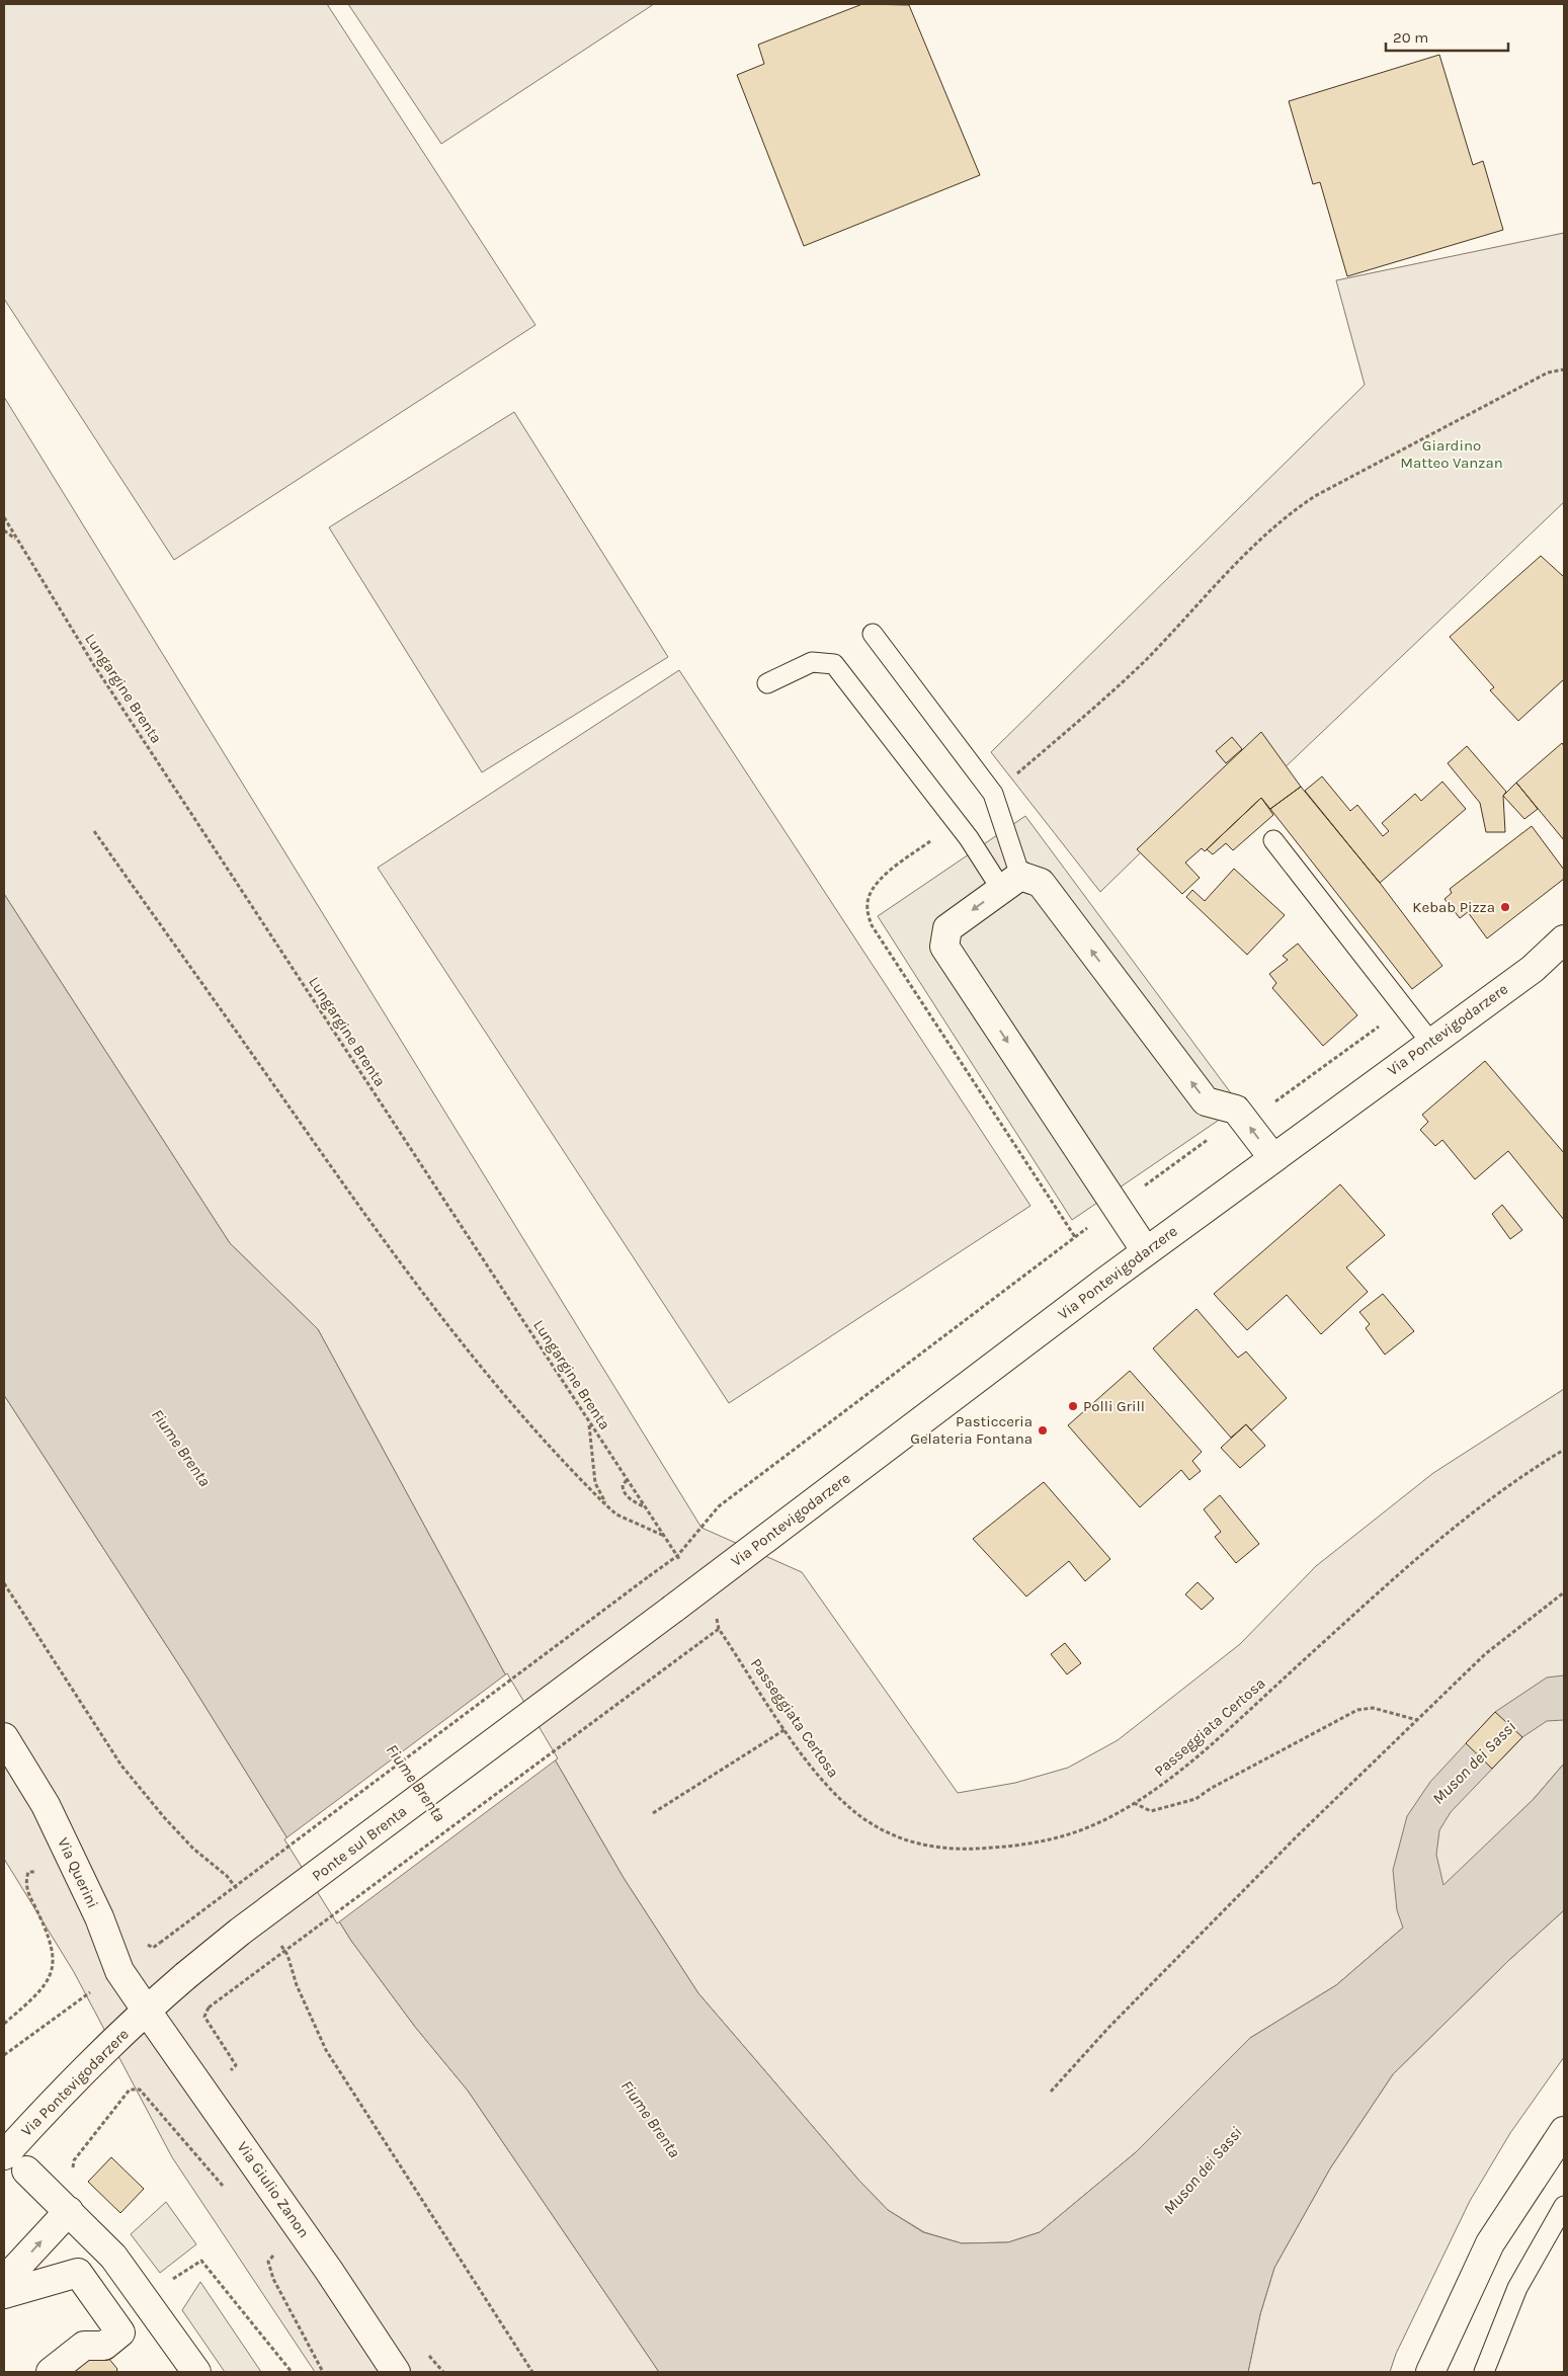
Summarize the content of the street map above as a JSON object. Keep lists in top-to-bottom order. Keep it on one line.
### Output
{"streets":{"street":["Via Pontevigodarzere","Ponte sul Brenta","Via Querini","Via Giulio Zanon"],"path":["Lungargine Brenta","Passeggiata Certosa"]},"crossings":[["Via Pontevigodarzere","Ponte sul Brenta"],["Via Pontevigodarzere","Via Querini"],["Via Pontevigodarzere","Via Giulio Zanon"],["Ponte sul Brenta","Via Querini"],["Ponte sul Brenta","Via Giulio Zanon"],["Via Querini","Via Giulio Zanon"]],"water":["Fiume Brenta","Muson dei Sassi"],"parks":["Giardino Matteo Vanzan"],"places":["Kebab Pizza","Polli Grill","Pasticceria Gelateria Fontana"],"scale_bar":"20 m"}
